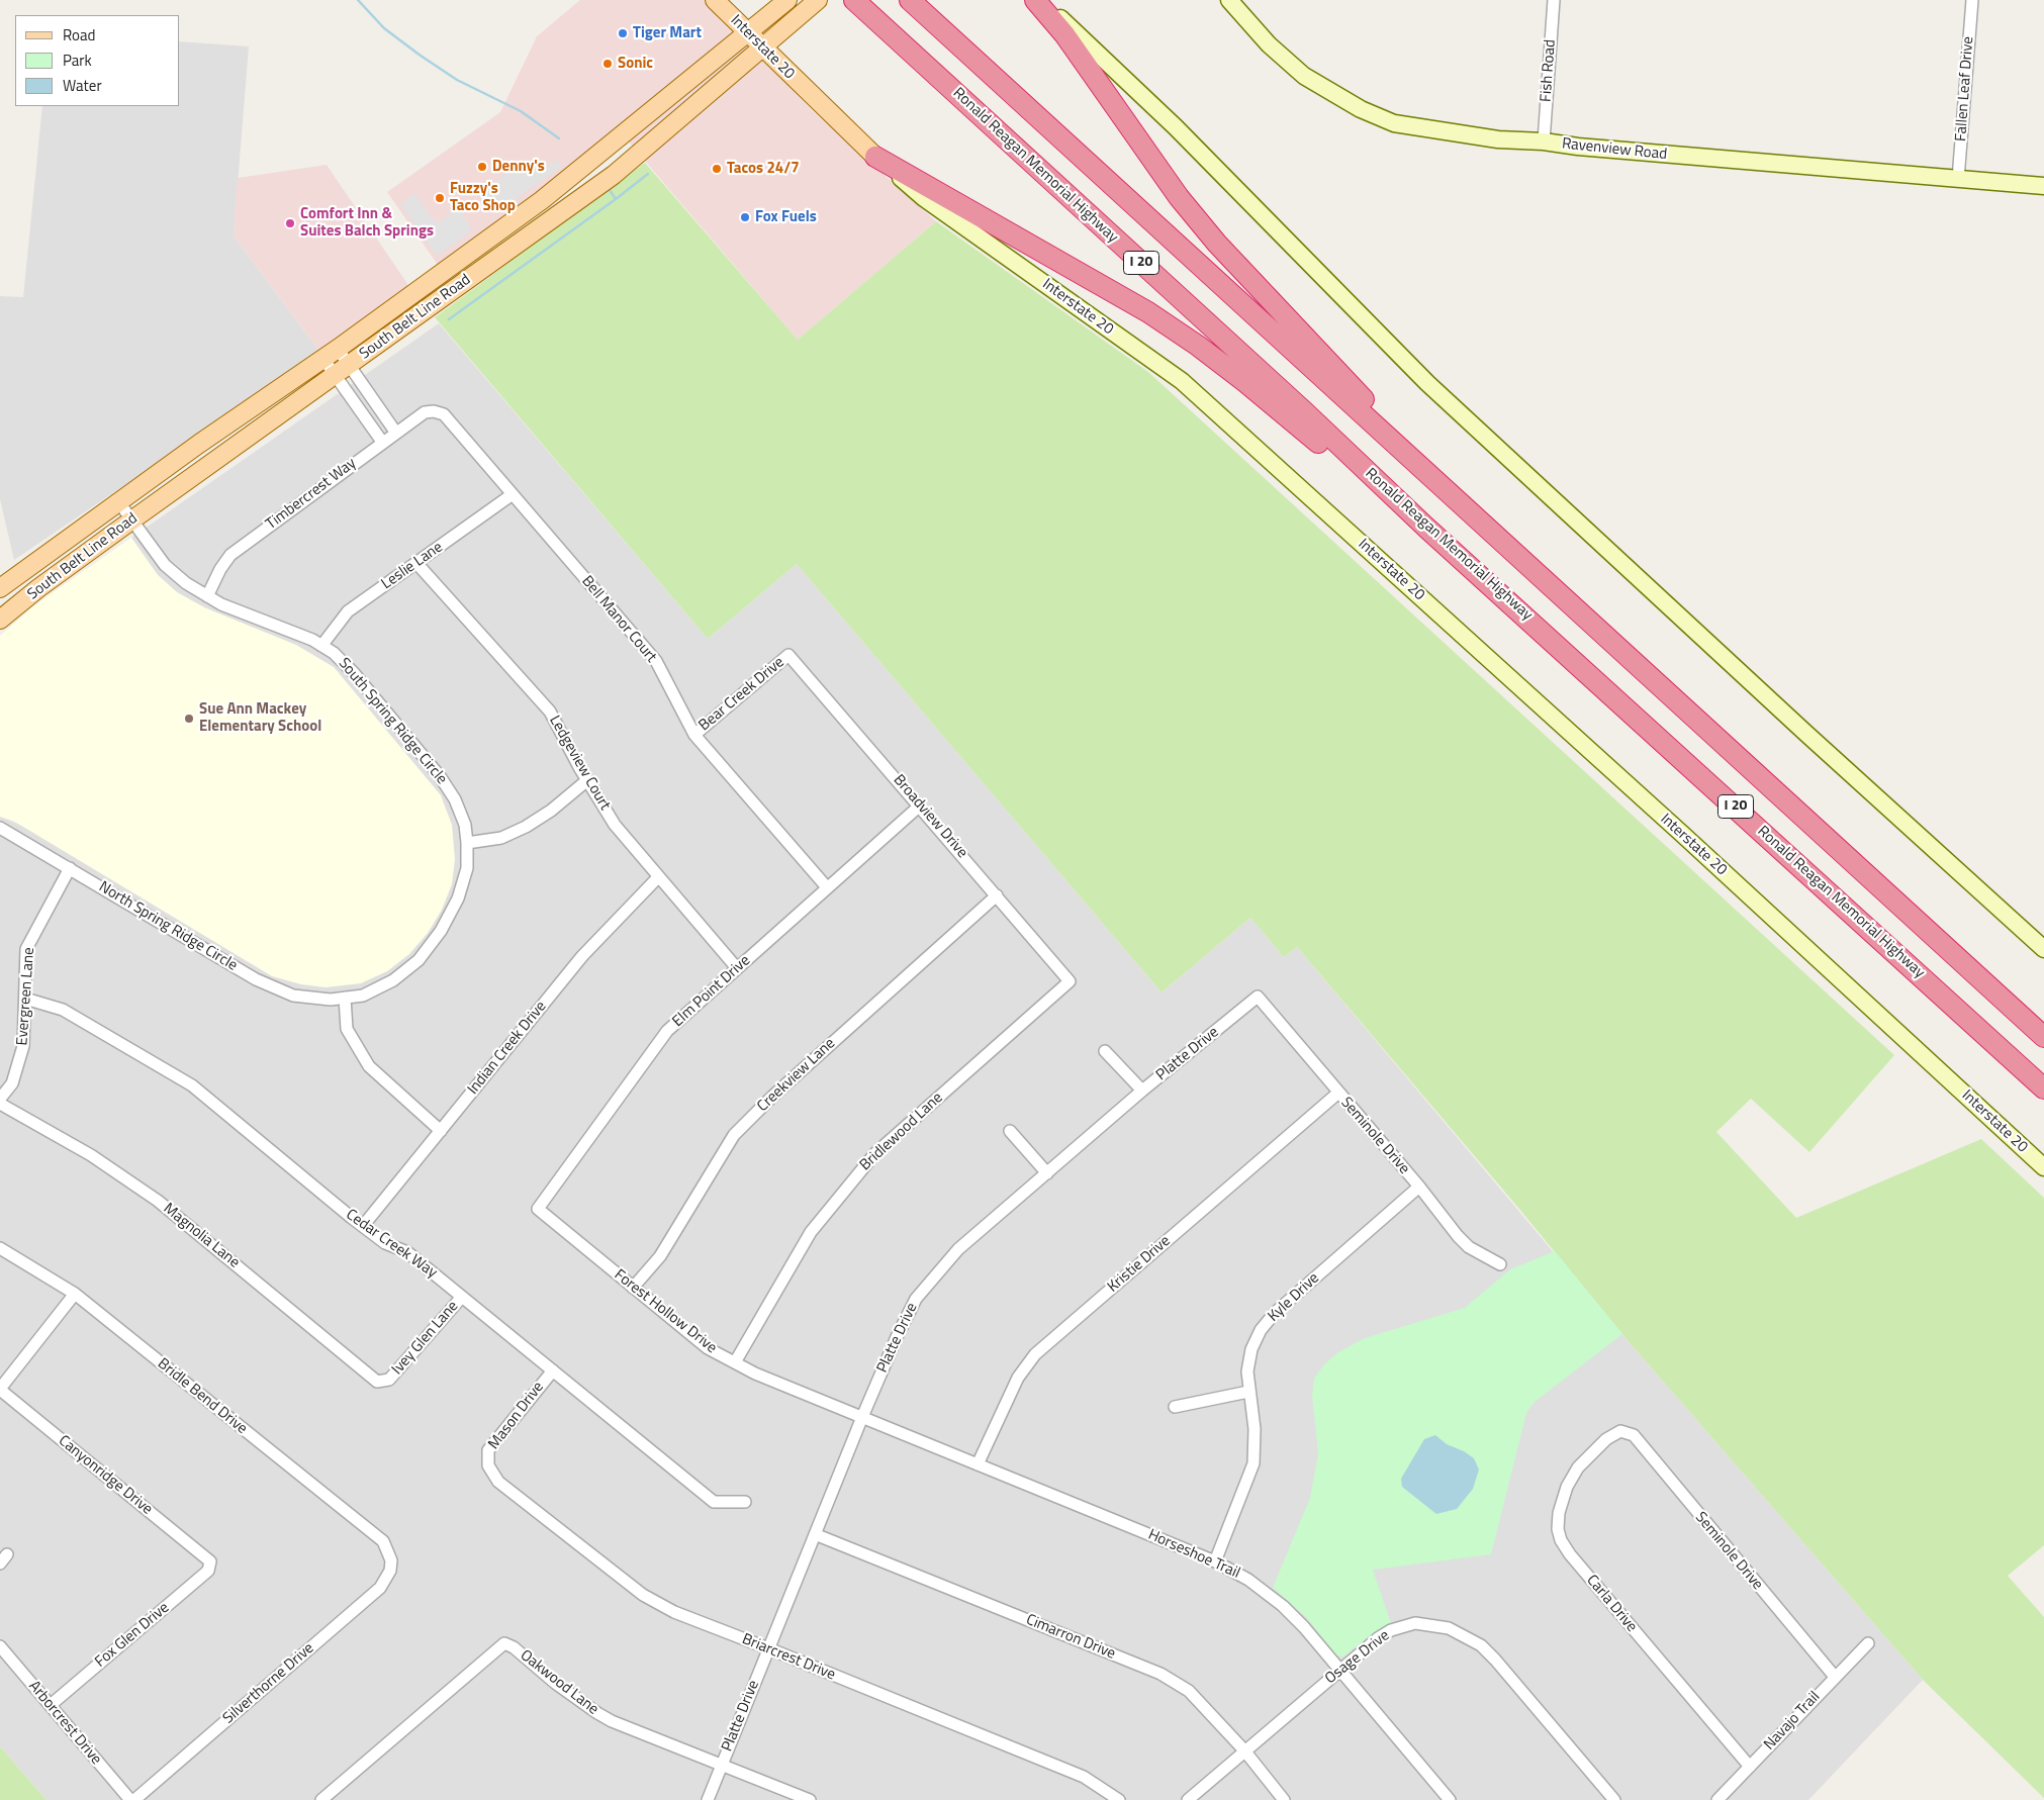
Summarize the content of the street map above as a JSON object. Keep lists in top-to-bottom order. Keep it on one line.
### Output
{"streets":{"highway":["Ronald Reagan Memorial Highway","I 20"],"main road":["Interstate 20","Ravenview Road","South Belt Line Road"],"street":["Fish Road","Fallen Leaf Drive","Timbercrest Way","Leslie Lane","Bell Manor Court","Bear Creek Drive","South Spring Ridge Circle","Ledgeview Court","Broadview Drive","North Spring Ridge Circle","Elm Point Drive","Evergreen Lane","Indian Creek Drive","Platte Drive","Creekview Lane","Bridlewood Lane","Seminole Drive","Magnolia Lane","Cedar Creek Way","Kristie Drive","Kyle Drive","Forest Hollow Drive","Ivey Glen Lane","Bridle Bend Drive","Mason Drive","Canyonridge Drive","Horseshoe Trail","Carla Drive","Fox Glen Drive","Cimarron Drive","Briarcrest Drive","Osage Drive","Oakwood Lane","Silverthorne Drive","Navajo Trail","Arborcrest Drive"]},"crossings":[["Interstate 20","South Belt Line Road"],["Fish Road","Ravenview Road"],["Fallen Leaf Drive","Ravenview Road"],["South Belt Line Road","South Spring Ridge Circle"],["Timbercrest Way","Bell Manor Court"],["Timbercrest Way","South Spring Ridge Circle"],["Leslie Lane","Bell Manor Court"],["Leslie Lane","South Spring Ridge Circle"],["Leslie Lane","Ledgeview Court"],["Bell Manor Court","Bear Creek Drive"],["Bell Manor Court","Elm Point Drive"],["Bear Creek Drive","Broadview Drive"],["South Spring Ridge Circle","North Spring Ridge Circle"],["Ledgeview Court","Elm Point Drive"],["Ledgeview Court","Indian Creek Drive"],["Broadview Drive","Elm Point Drive"],["Broadview Drive","Creekview Lane"],["Broadview Drive","Bridlewood Lane"],["North Spring Ridge Circle","Evergreen Lane"],["Elm Point Drive","Forest Hollow Drive"],["Evergreen Lane","Cedar Creek Way"],["Indian Creek Drive","Cedar Creek Way"],["Platte Drive","Seminole Drive"],["Platte Drive","Forest Hollow Drive"],["Platte Drive","Horseshoe Trail"],["Platte Drive","Cimarron Drive"],["Platte Drive","Briarcrest Drive"],["Platte Drive","Oakwood Lane"],["Creekview Lane","Forest Hollow Drive"],["Bridlewood Lane","Forest Hollow Drive"],["Seminole Drive","Kristie Drive"],["Seminole Drive","Kyle Drive"],["Seminole Drive","Carla Drive"],["Seminole Drive","Navajo Trail"],["Magnolia Lane","Ivey Glen Lane"],["Cedar Creek Way","Ivey Glen Lane"],["Cedar Creek Way","Mason Drive"],["Kristie Drive","Horseshoe Trail"],["Kyle Drive","Horseshoe Trail"],["Forest Hollow Drive","Horseshoe Trail"],["Bridle Bend Drive","Silverthorne Drive"],["Mason Drive","Briarcrest Drive"],["Canyonridge Drive","Fox Glen Drive"],["Horseshoe Trail","Osage Drive"],["Carla Drive","Navajo Trail"],["Fox Glen Drive","Arborcrest Drive"],["Cimarron Drive","Osage Drive"]],"places":["Tiger Mart","Sonic","Denny's","Tacos 24/7","Fuzzy's Taco Shop","Fox Fuels","Comfort Inn & Suites Balch Springs","Sue Ann Mackey Elementary School"],"legend":["Road","Park","Water"]}
